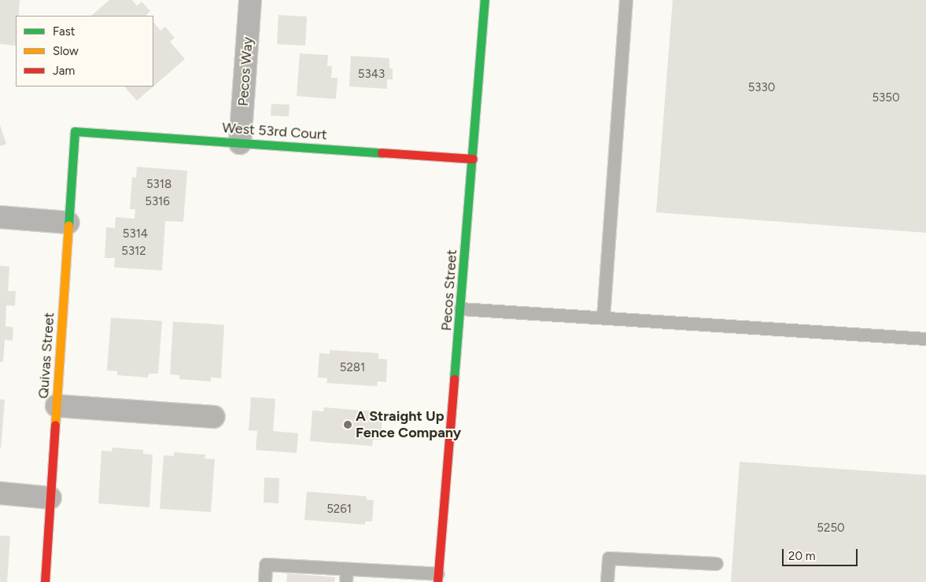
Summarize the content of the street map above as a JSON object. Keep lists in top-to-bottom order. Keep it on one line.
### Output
{"streets":{"street":["Pecos Way","West 53rd Court","Pecos Street","Quivas Street"]},"crossings":[["Pecos Way","West 53rd Court"],["West 53rd Court","Pecos Street"],["West 53rd Court","Quivas Street"]],"places":["A Straight Up Fence Company"],"house_numbers":["5343","5330","5350","5318","5316","5314","5312","5281","5261","5250"],"legend":["Fast","Slow","Jam"],"scale_bar":"20 m"}
